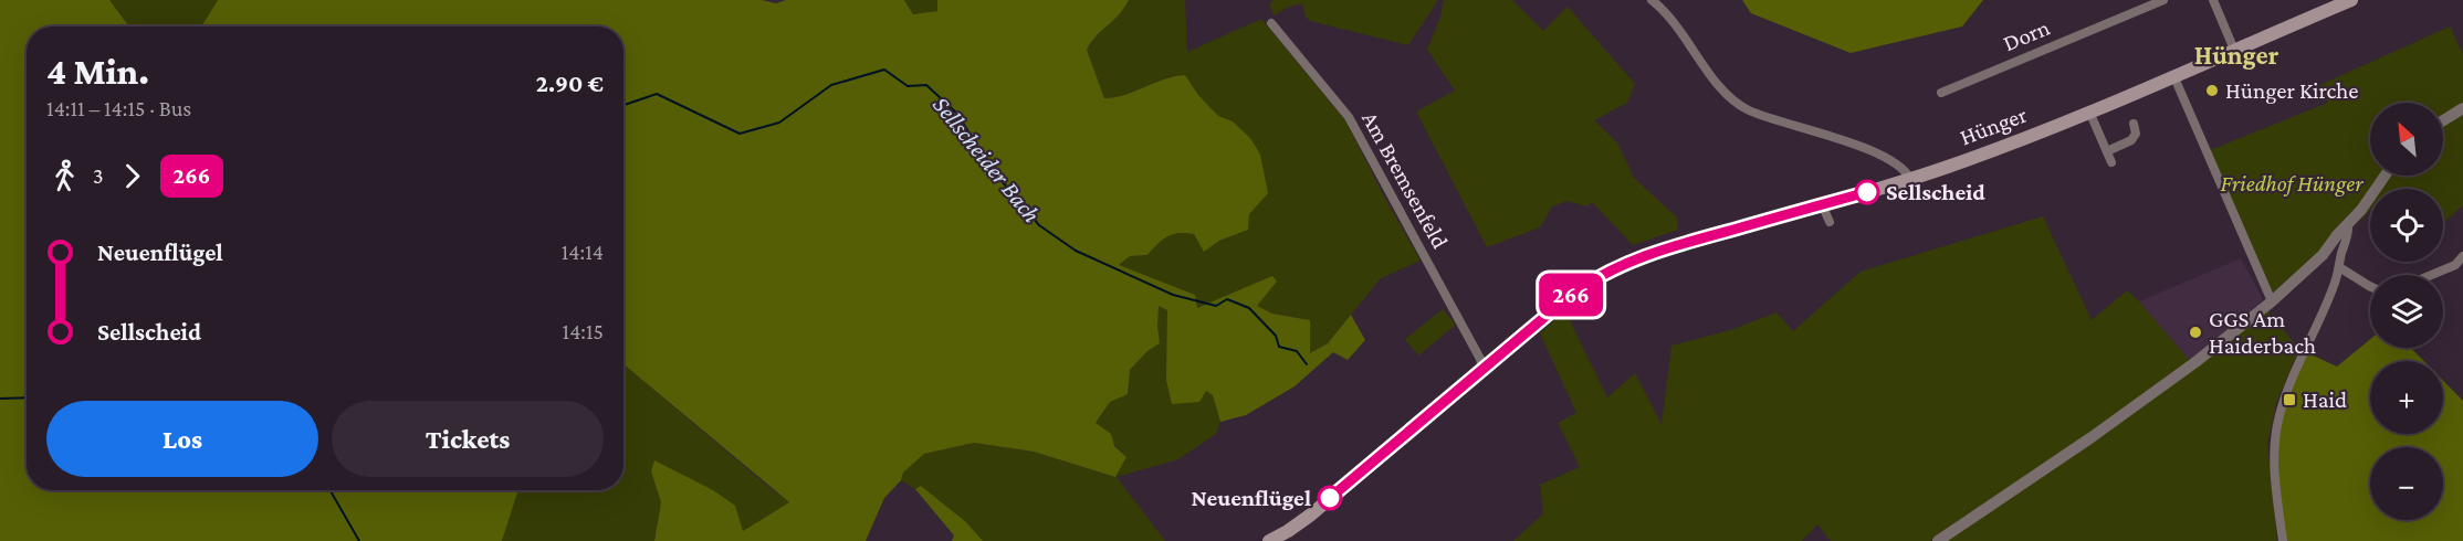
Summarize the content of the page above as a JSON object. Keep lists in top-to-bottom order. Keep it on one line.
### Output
{"streets":{"main road":["Hünger"],"street":["Dorn","Am Bremsenfeld"]},"districts":["Hünger"],"water":["Sellscheider Bach"],"parks":["Friedhof Hünger"],"places":{"other":["Hünger Kirche","Sellscheid","GGS Am Haiderbach","Neuenflügel"],"transit":["Haid"]},"lines":["bus line 266"],"north":"top left","page":{"on_map":"266","heading":["4 Min.","14:11 – 14:15 · Bus","2.90 €"],"map_buttons":["+","−"],"legs":["3","266"],"list":[{"name":"Neuenflügel","value":"14:14"},{"name":"Sellscheid","value":"14:15"}],"buttons":["Los","Tickets"]}}
